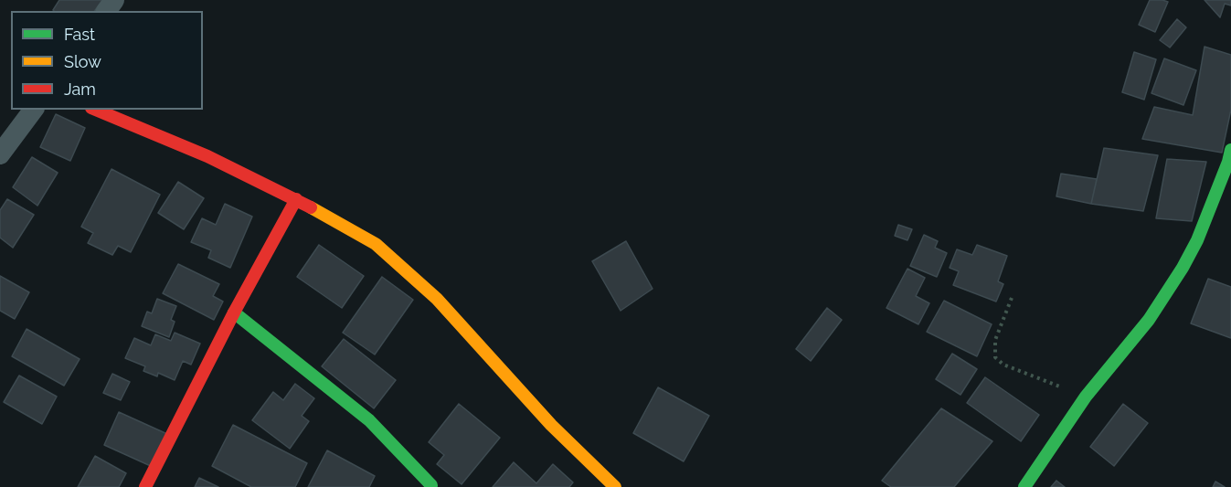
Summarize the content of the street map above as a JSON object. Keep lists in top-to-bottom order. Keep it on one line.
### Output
{"legend":["Fast","Slow","Jam"]}
